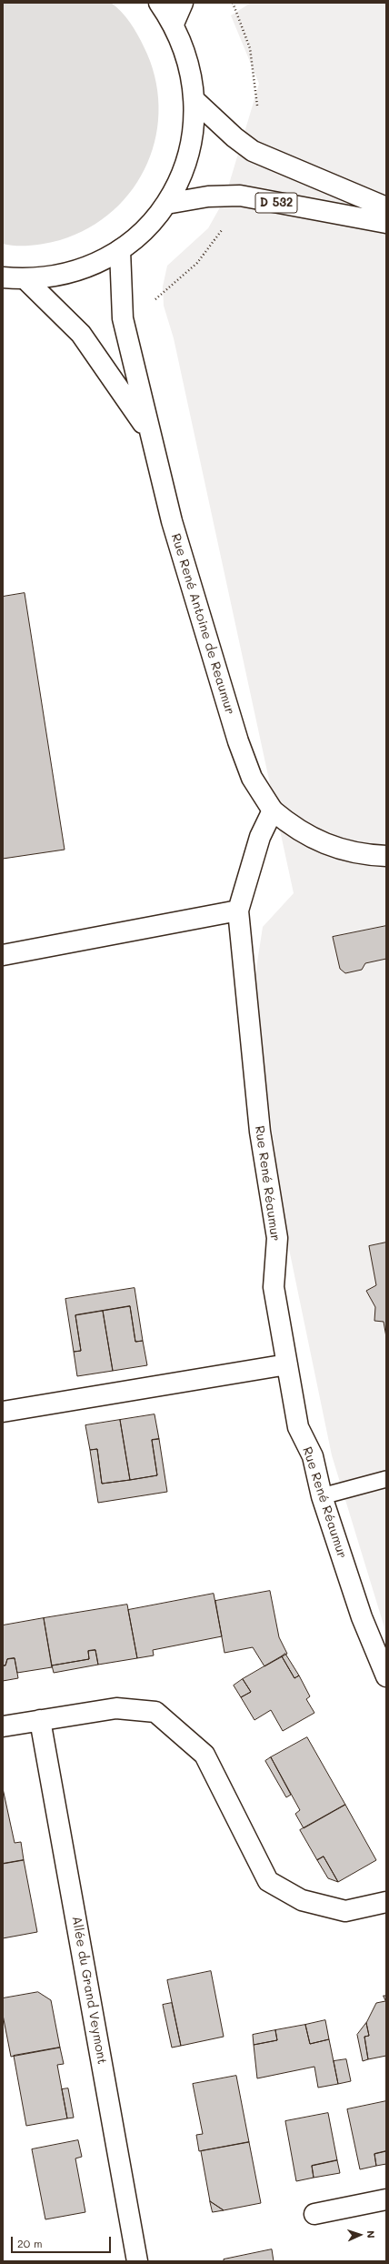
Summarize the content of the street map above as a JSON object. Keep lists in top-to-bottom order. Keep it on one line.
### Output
{"streets":{"street":["D 532","Rue René Antoine de Reaumur","Rue René Réaumur","Allée du Grand Veymont"]},"crossings":[["Rue René Antoine de Reaumur","Rue René Réaumur"]],"scale_bar":"20 m","north":"right"}
